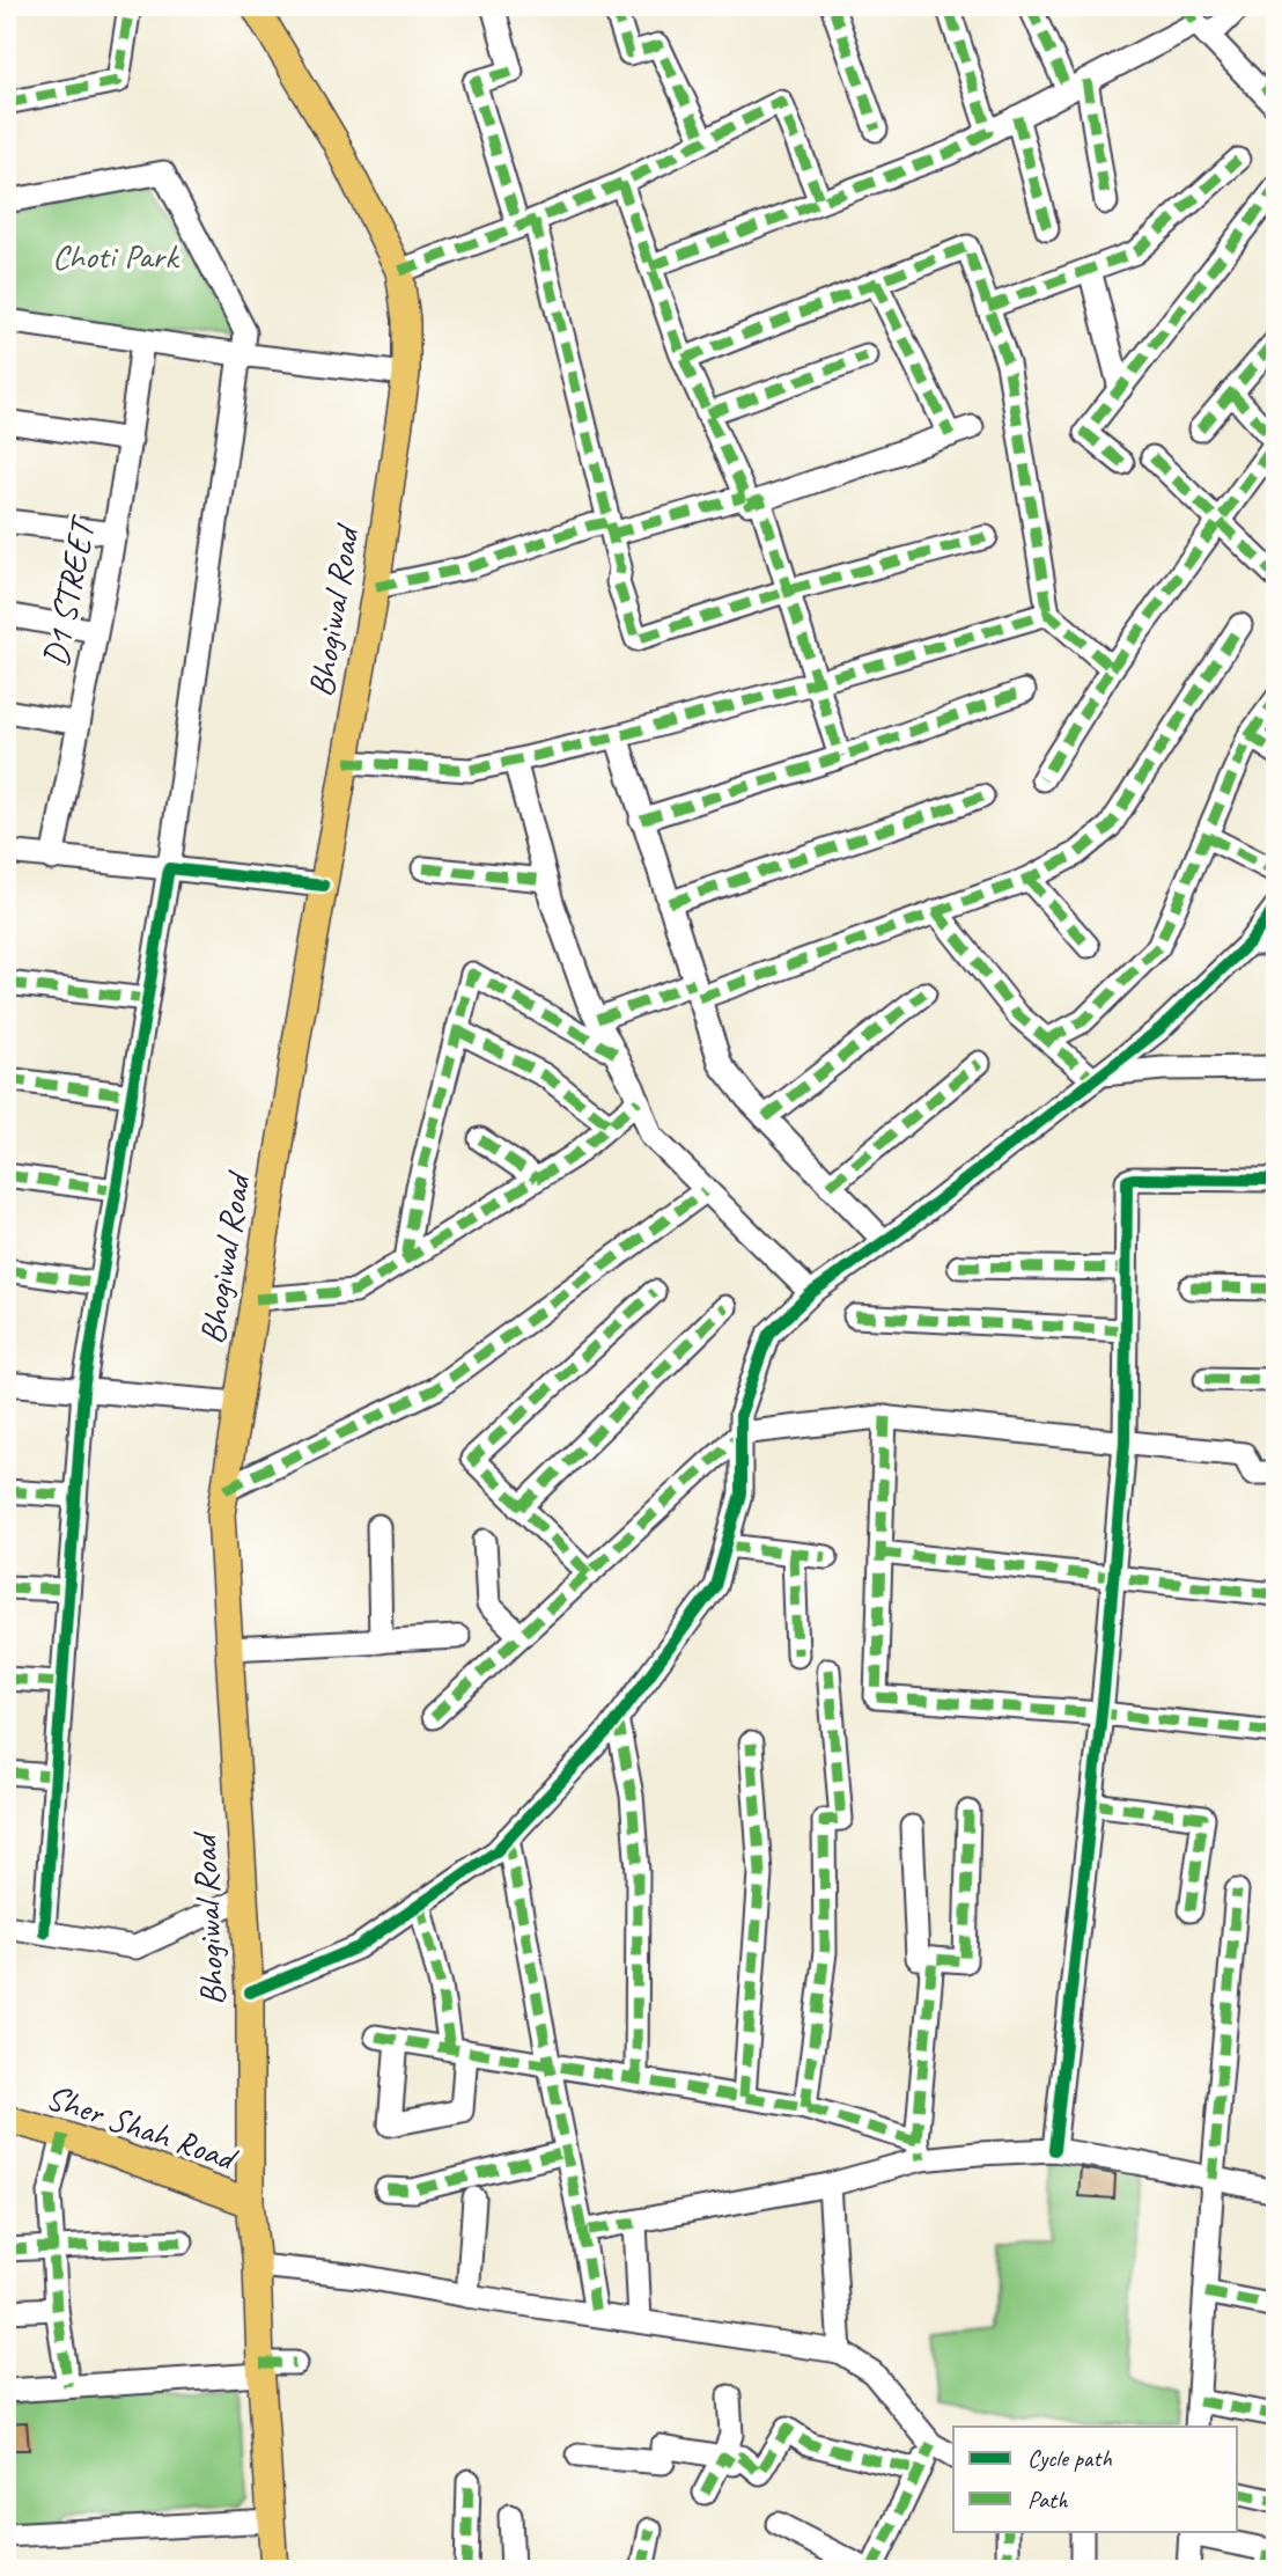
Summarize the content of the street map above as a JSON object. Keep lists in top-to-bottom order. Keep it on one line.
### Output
{"streets":{"main road":["Bhogiwal Road","Sher Shah Road"],"street":["D1 STREET"]},"crossings":[["Bhogiwal Road","Sher Shah Road"]],"parks":["Choti Park"],"legend":["Cycle path","Path"]}
